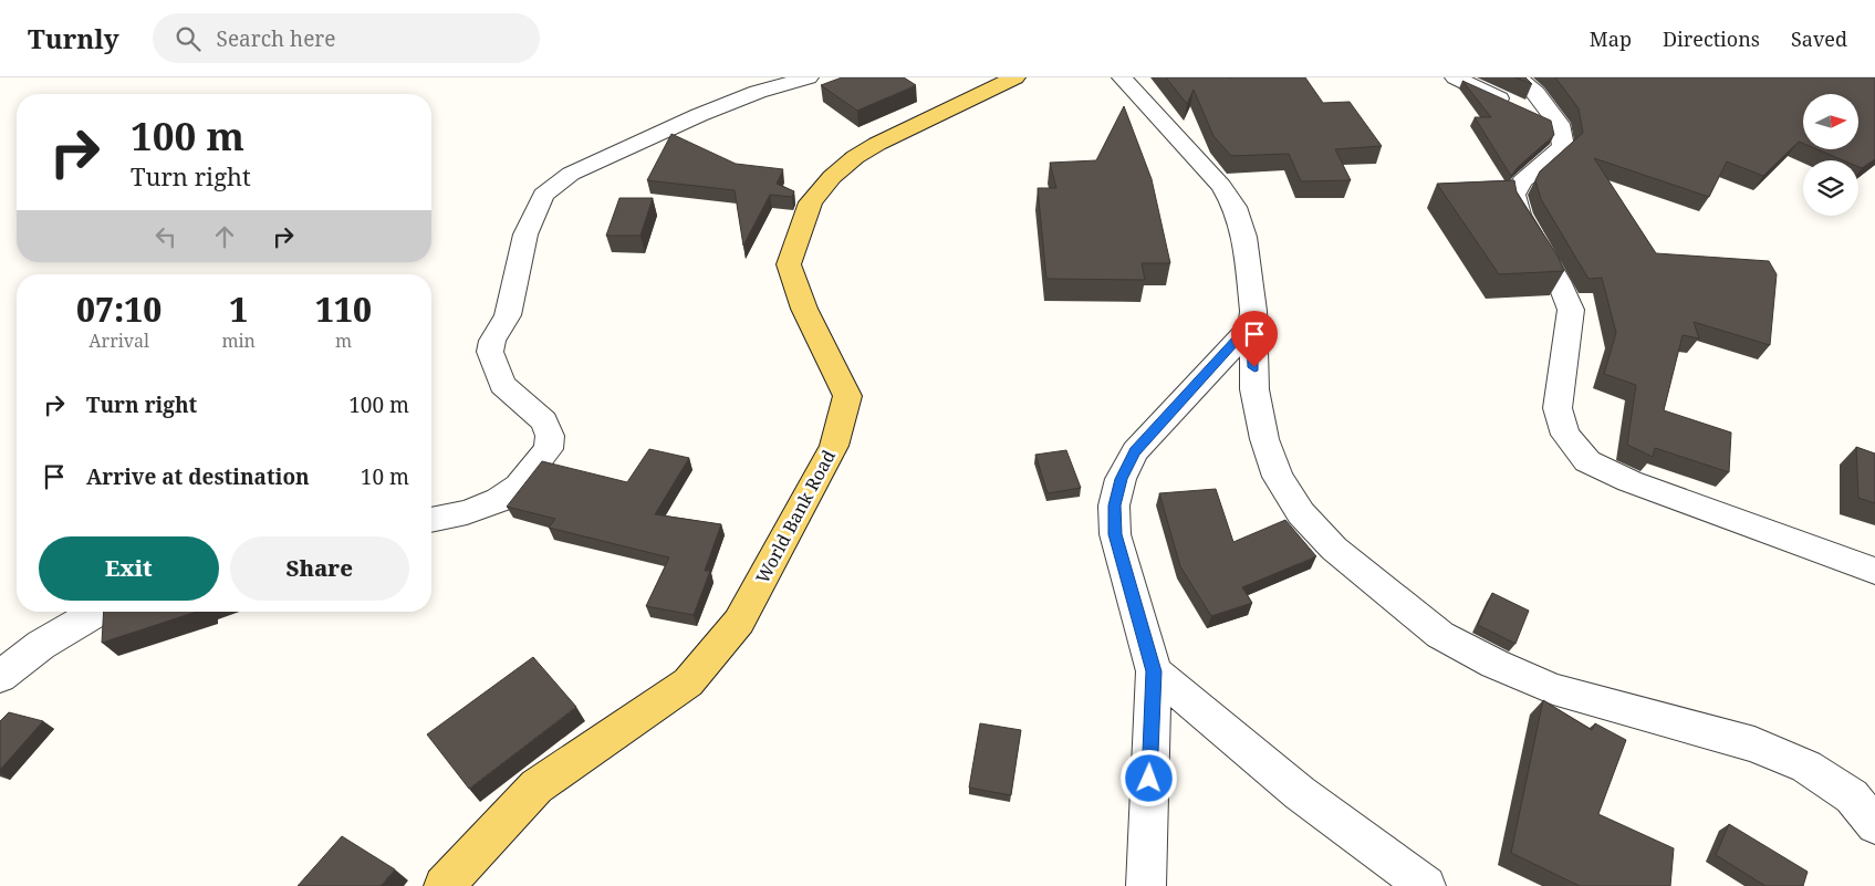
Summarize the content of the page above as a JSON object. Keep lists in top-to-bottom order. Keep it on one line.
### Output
{"streets":{"main road":["World Bank Road"]},"north":"right","page":{"header":"Turnly","search":"Search here","nav":["Map","Directions","Saved"],"turn":["100 m","Turn right"],"eta":["07:10","Arrival","1","min","110","m"],"list":[{"name":"Turn right","value":"100 m"},{"name":"Arrive at destination","value":"10 m"}],"buttons":["Exit","Share"]}}
